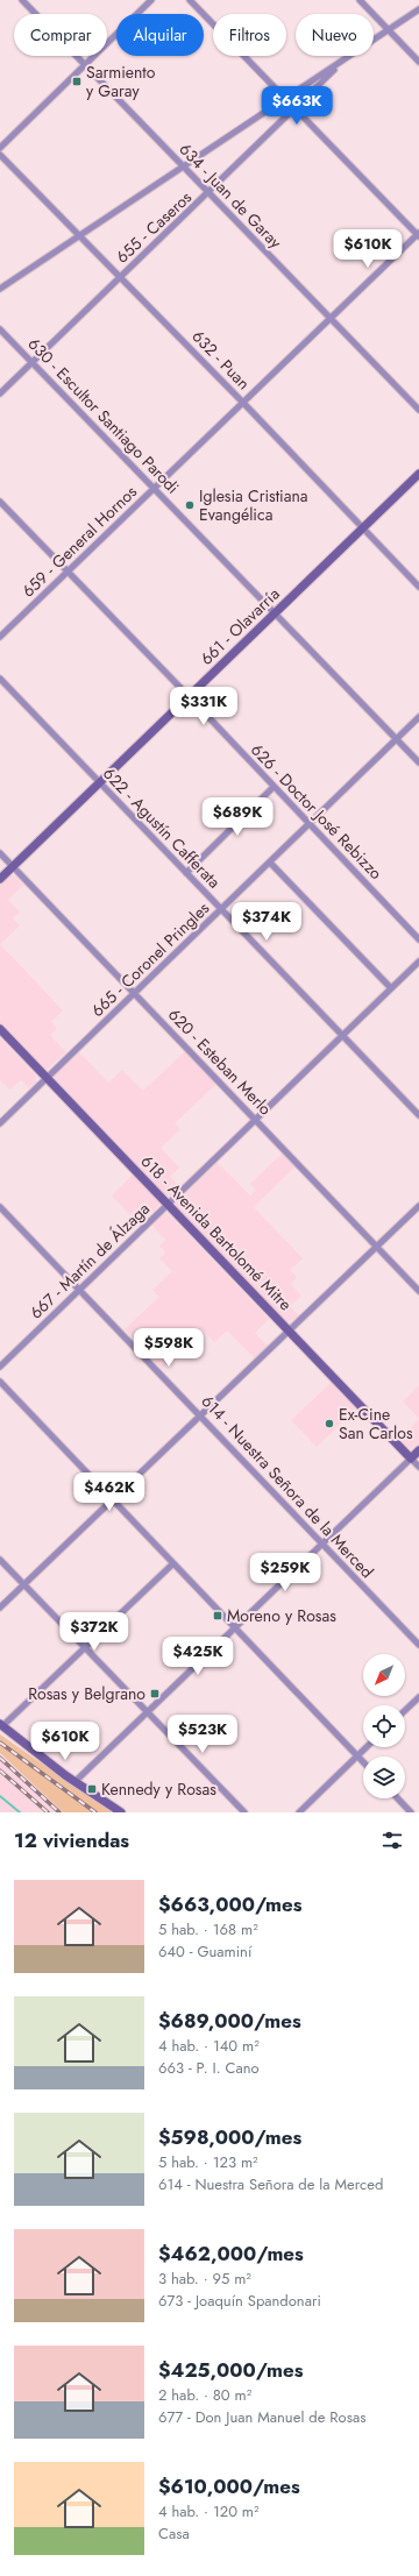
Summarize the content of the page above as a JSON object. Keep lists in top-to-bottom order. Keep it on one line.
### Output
{"streets":{"street":["634 - Juan de Garay","655 - Caseros","632 - Puan","630 - Escultor Santiago Parodi","659 - General Hornos","661 - Olavarría","626 - Doctor José Rebizzo","622 - Agustín Cafferata","665 - Coronel Pringles","620 - Esteban Merlo","618 - Avenida Bartolomé Mitre","667 - Martín de Álzaga","614 - Nuestra Señora de la Merced"]},"crossings":[["634 - Juan de Garay","655 - Caseros"],["634 - Juan de Garay","659 - General Hornos"],["655 - Caseros","632 - Puan"],["655 - Caseros","630 - Escultor Santiago Parodi"],["632 - Puan","659 - General Hornos"],["632 - Puan","661 - Olavarría"],["630 - Escultor Santiago Parodi","659 - General Hornos"],["630 - Escultor Santiago Parodi","661 - Olavarría"],["630 - Escultor Santiago Parodi","665 - Coronel Pringles"],["659 - General Hornos","626 - Doctor José Rebizzo"],["661 - Olavarría","626 - Doctor José Rebizzo"],["661 - Olavarría","622 - Agustín Cafferata"],["661 - Olavarría","620 - Esteban Merlo"],["626 - Doctor José Rebizzo","665 - Coronel Pringles"],["622 - Agustín Cafferata","665 - Coronel Pringles"],["622 - Agustín Cafferata","667 - Martín de Álzaga"],["665 - Coronel Pringles","620 - Esteban Merlo"],["665 - Coronel Pringles","618 - Avenida Bartolomé Mitre"],["620 - Esteban Merlo","667 - Martín de Álzaga"],["618 - Avenida Bartolomé Mitre","667 - Martín de Álzaga"],["667 - Martín de Álzaga","614 - Nuestra Señora de la Merced"]],"places":{"transit":["Sarmiento y Garay","Moreno y Rosas","Rosas y Belgrano","Kennedy y Rosas"],"other":["Iglesia Cristiana Evangélica","Ex-Cine San Carlos"]},"north":"bottom left","page":{"chip":["Comprar","Alquilar","Filtros","Nuevo"],"price":["$663K","$610K","$331K","$689K","$374K","$598K","$462K","$259K","$372K","$425K","$523K","$610K"],"heading":"12 viviendas","list":[{"name":"$663,000/mes","note":"5 hab. · 168 m² · 640 - Guaminí"},{"name":"$689,000/mes","note":"4 hab. · 140 m² · 663 - P. I. Cano"},{"name":"$598,000/mes","note":"5 hab. · 123 m² · 614 - Nuestra Señora de la Merced"},{"name":"$462,000/mes","note":"3 hab. · 95 m² · 673 - Joaquín Spandonari"},{"name":"$425,000/mes","note":"2 hab. · 80 m² · 677 - Don Juan Manuel de Rosas"},{"name":"$610,000/mes","note":"4 hab. · 120 m² · Casa"}]}}
